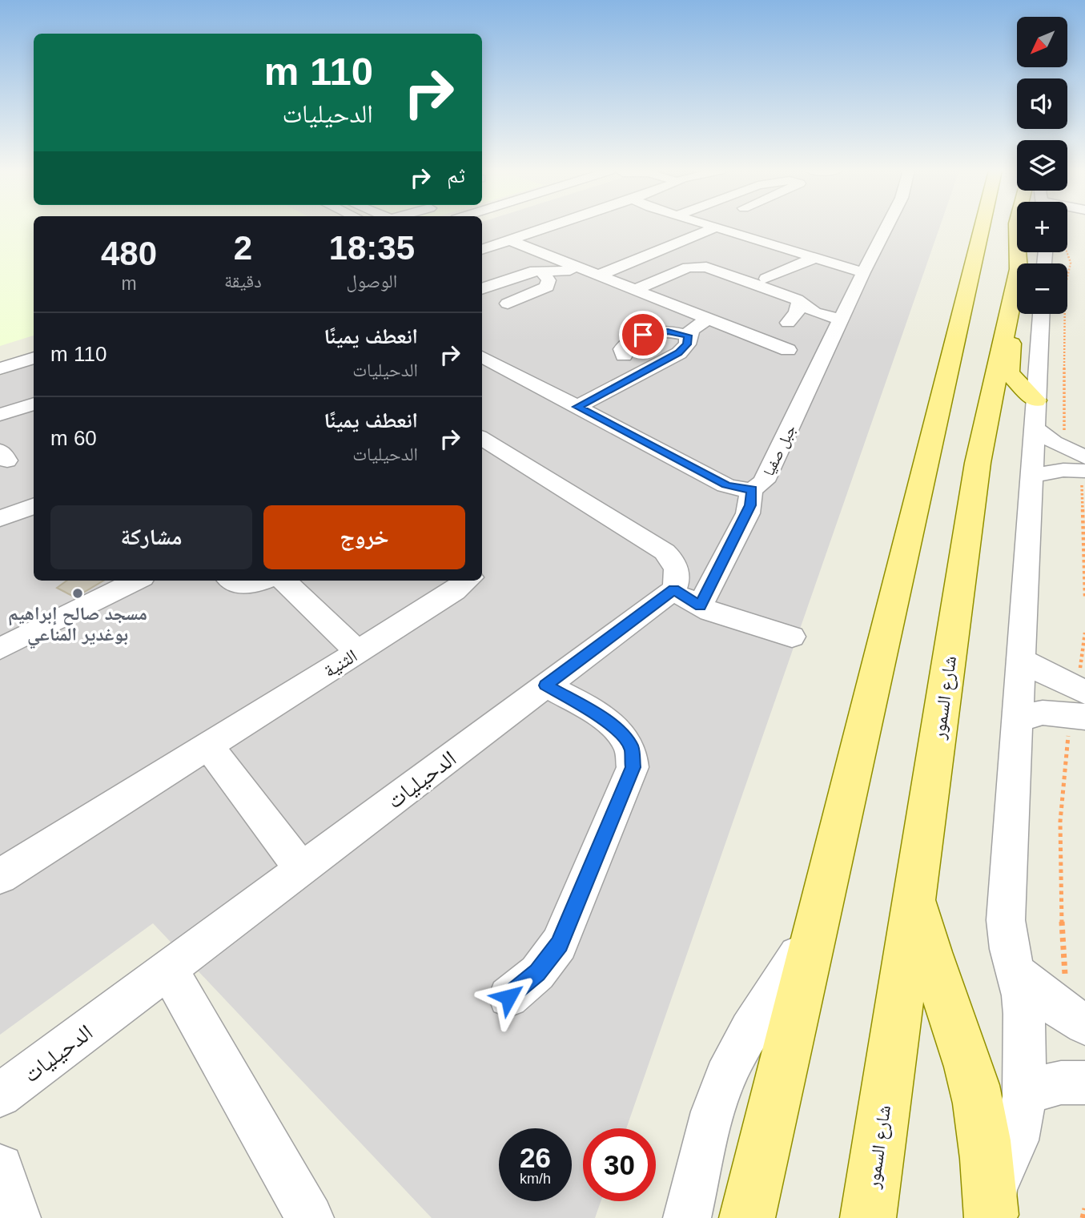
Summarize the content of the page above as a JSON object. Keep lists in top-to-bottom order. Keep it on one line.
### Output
{"streets":{"main road":["شارع السمور"],"street":["جبل صفيا","الثنية","الدحيليات"]},"places":["مسجد صالح إبراهيم بوغدير المناعي"],"north":"bottom left","page":{"map_buttons":["+","−"],"turn":["110 m","الدحيليات"],"then":"ثم","eta":["18:35","الوصول","2","دقيقة","480","m"],"list":[{"name":"انعطف يمينًا","note":"الدحيليات","value":"110 m"},{"name":"انعطف يمينًا","note":"الدحيليات","value":"60 m"}],"buttons":["خروج","مشاركة"],"speed":"26 km/h","limit":"30"}}
